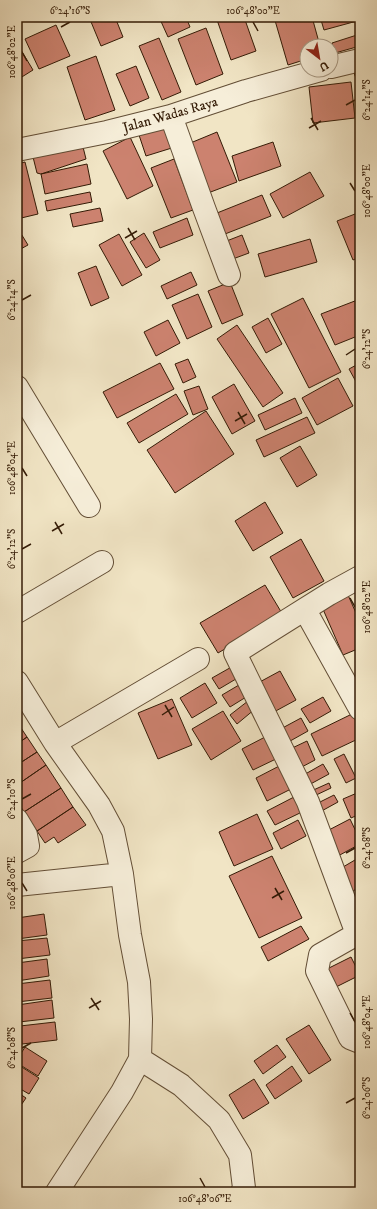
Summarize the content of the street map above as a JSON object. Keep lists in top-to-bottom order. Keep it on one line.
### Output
{"streets":{"street":["Jalan Wadas Raya"]},"north":"bottom right","coordinates":["6°24'16\"S","106°48'00\"E","106°48'02\"E","6°24'14\"S","6°24'12\"S","106°48'04\"E","6°24'10\"S","6°24'08\"S","106°48'06\"E","6°24'06\"S"]}
